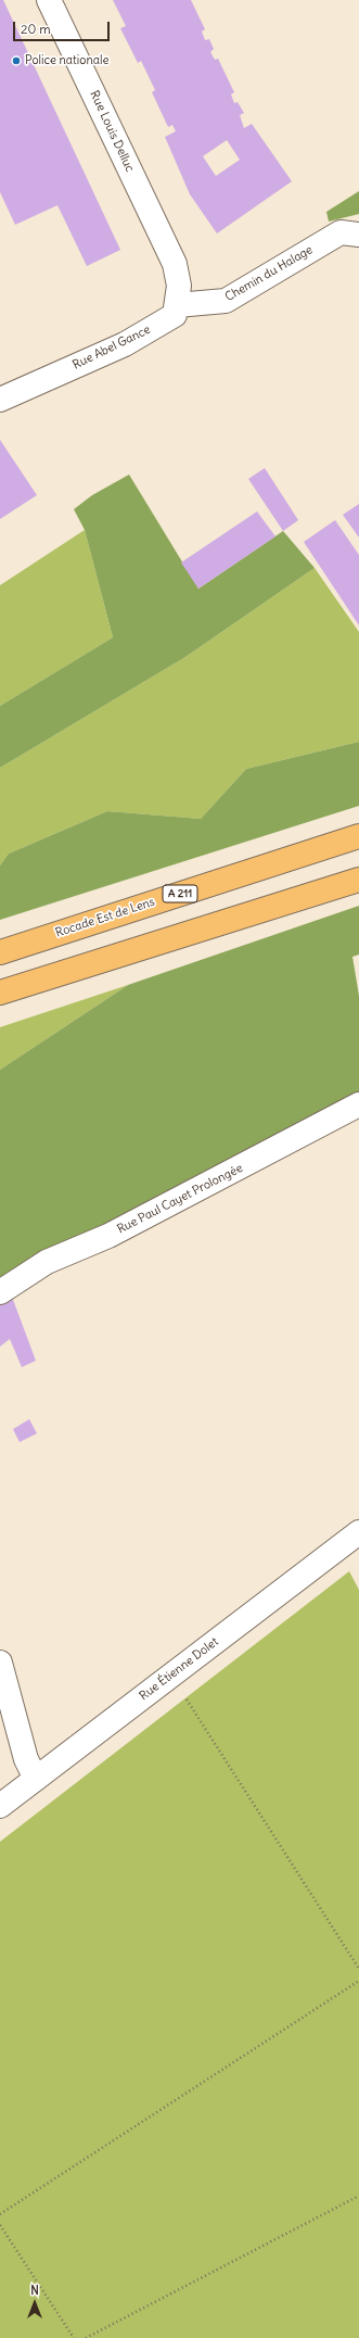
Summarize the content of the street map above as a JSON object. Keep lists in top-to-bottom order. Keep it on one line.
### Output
{"streets":{"highway":["A 211","Rocade Est de Lens"],"street":["Rue Louis Delluc","Chemin du Halage","Rue Abel Gance","Rue Paul Cayet Prolongée","Rue Étienne Dolet"]},"crossings":[["Rue Louis Delluc","Chemin du Halage"],["Rue Louis Delluc","Rue Abel Gance"],["Chemin du Halage","Rue Abel Gance"]],"places":["Police nationale"],"scale_bar":"20 m","north":"top"}
